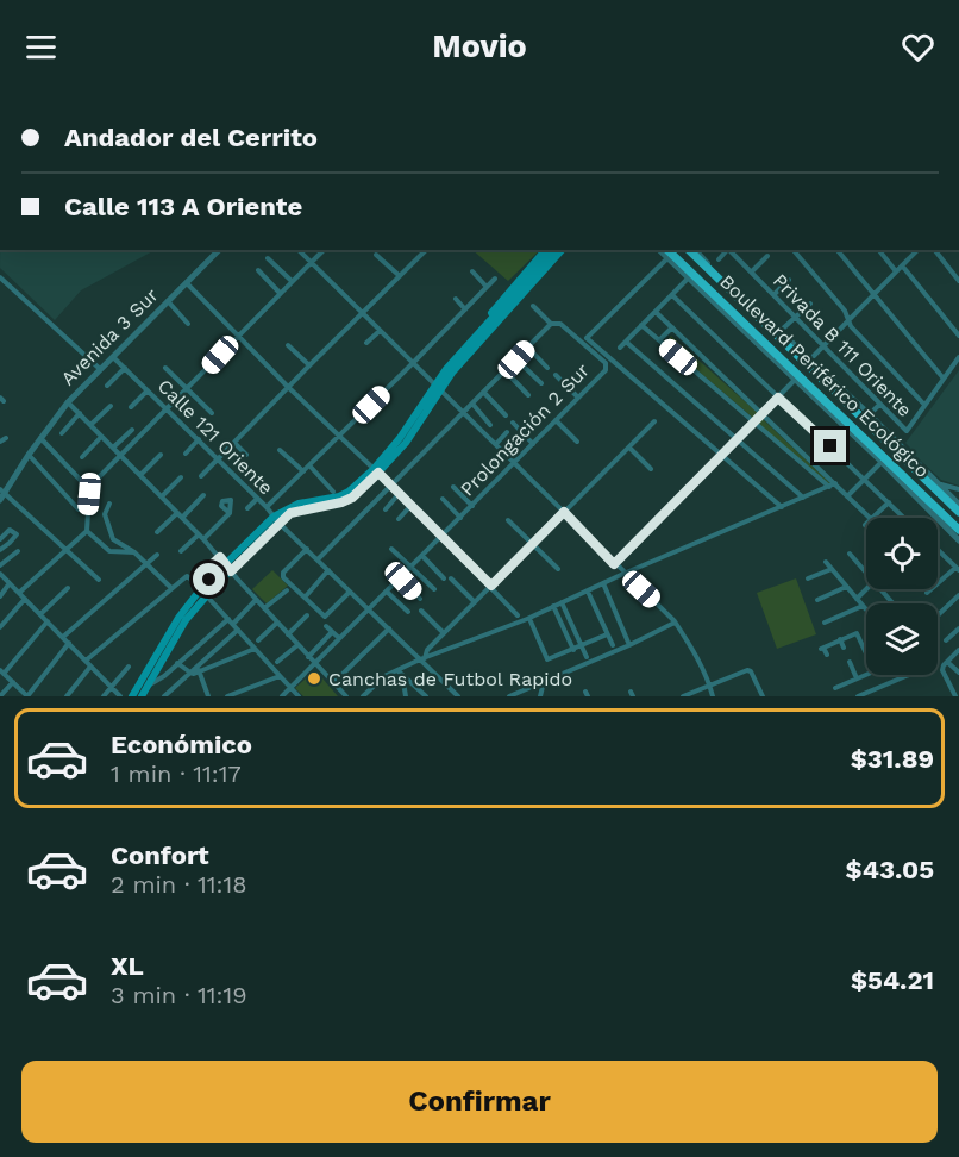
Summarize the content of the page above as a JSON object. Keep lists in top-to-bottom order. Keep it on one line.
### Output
{"streets":{"highway":["Boulevard Periférico Ecológico"],"street":["Avenida 3 Sur","Privada B 111 Oriente","Prolongación 2 Sur","Calle 121 Oriente"]},"crossings":[["Avenida 3 Sur","Calle 121 Oriente"],["Boulevard Periférico Ecológico","Prolongación 2 Sur"],["Prolongación 2 Sur","Calle 121 Oriente"]],"places":["Canchas de Futbol Rapido"],"page":{"header":"Movio","banner":["Andador del Cerrito","Calle 113 A Oriente"],"list":[{"name":"Económico","note":"1 min · 11:17","value":"$31.89"},{"name":"Confort","note":"2 min · 11:18","value":"$43.05"},{"name":"XL","note":"3 min · 11:19","value":"$54.21"}],"buttons":"Confirmar"}}
